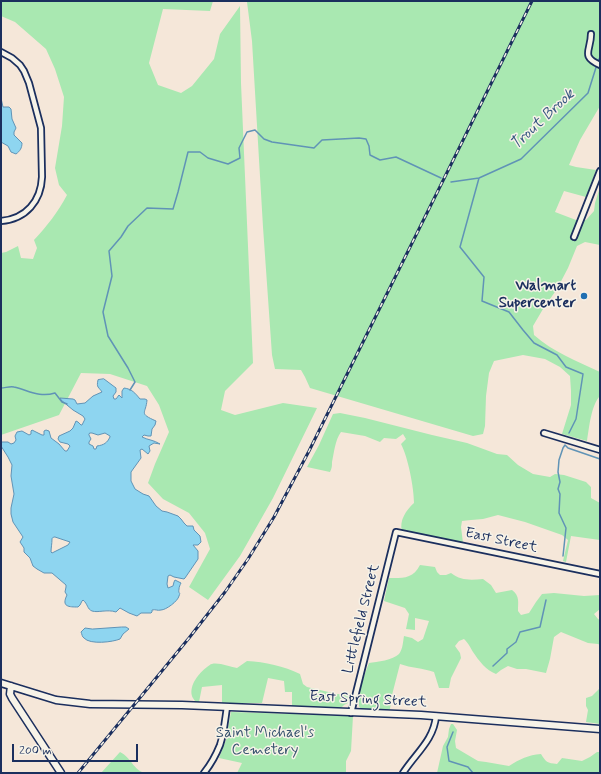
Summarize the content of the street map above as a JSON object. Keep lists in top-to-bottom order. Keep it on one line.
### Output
{"streets":{"main road":["East Spring Street"],"street":["East Street","Littlefield Street"]},"crossings":[["East Street","Littlefield Street"],["Littlefield Street","East Spring Street"]],"water":["Trout Brook"],"parks":["Saint Michael's Cemetery"],"places":["Walmart Supercenter"],"scale_bar":"200 m"}
